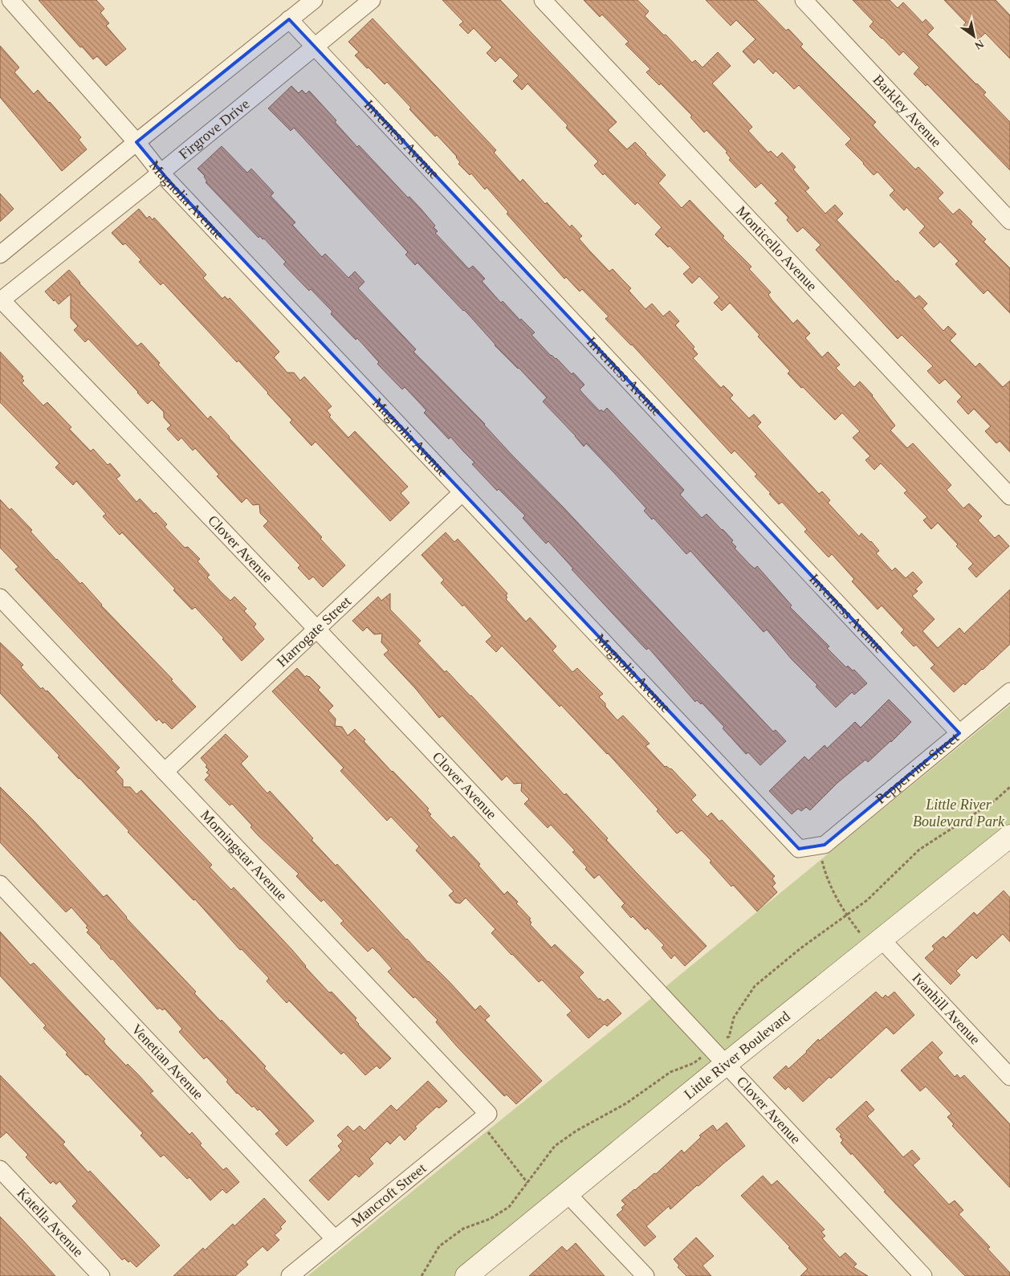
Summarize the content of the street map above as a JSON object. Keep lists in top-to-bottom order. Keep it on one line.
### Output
{"streets":{"street":["Barkley Avenue","Firgrove Drive","Inverness Avenue","Magnolia Avenue","Monticello Avenue","Clover Avenue","Harrogate Street","Peppervine Street","Morningstar Avenue","Ivanhill Avenue","Little River Boulevard","Venetian Avenue","Mancroft Street","Katella Avenue"]},"crossings":[["Firgrove Drive","Inverness Avenue"],["Firgrove Drive","Magnolia Avenue"],["Firgrove Drive","Clover Avenue"],["Inverness Avenue","Peppervine Street"],["Magnolia Avenue","Harrogate Street"],["Magnolia Avenue","Peppervine Street"],["Clover Avenue","Harrogate Street"],["Clover Avenue","Little River Boulevard"],["Harrogate Street","Morningstar Avenue"],["Morningstar Avenue","Mancroft Street"],["Ivanhill Avenue","Little River Boulevard"],["Venetian Avenue","Mancroft Street"]],"parks":["Little River Boulevard Park"],"north":"bottom right"}
